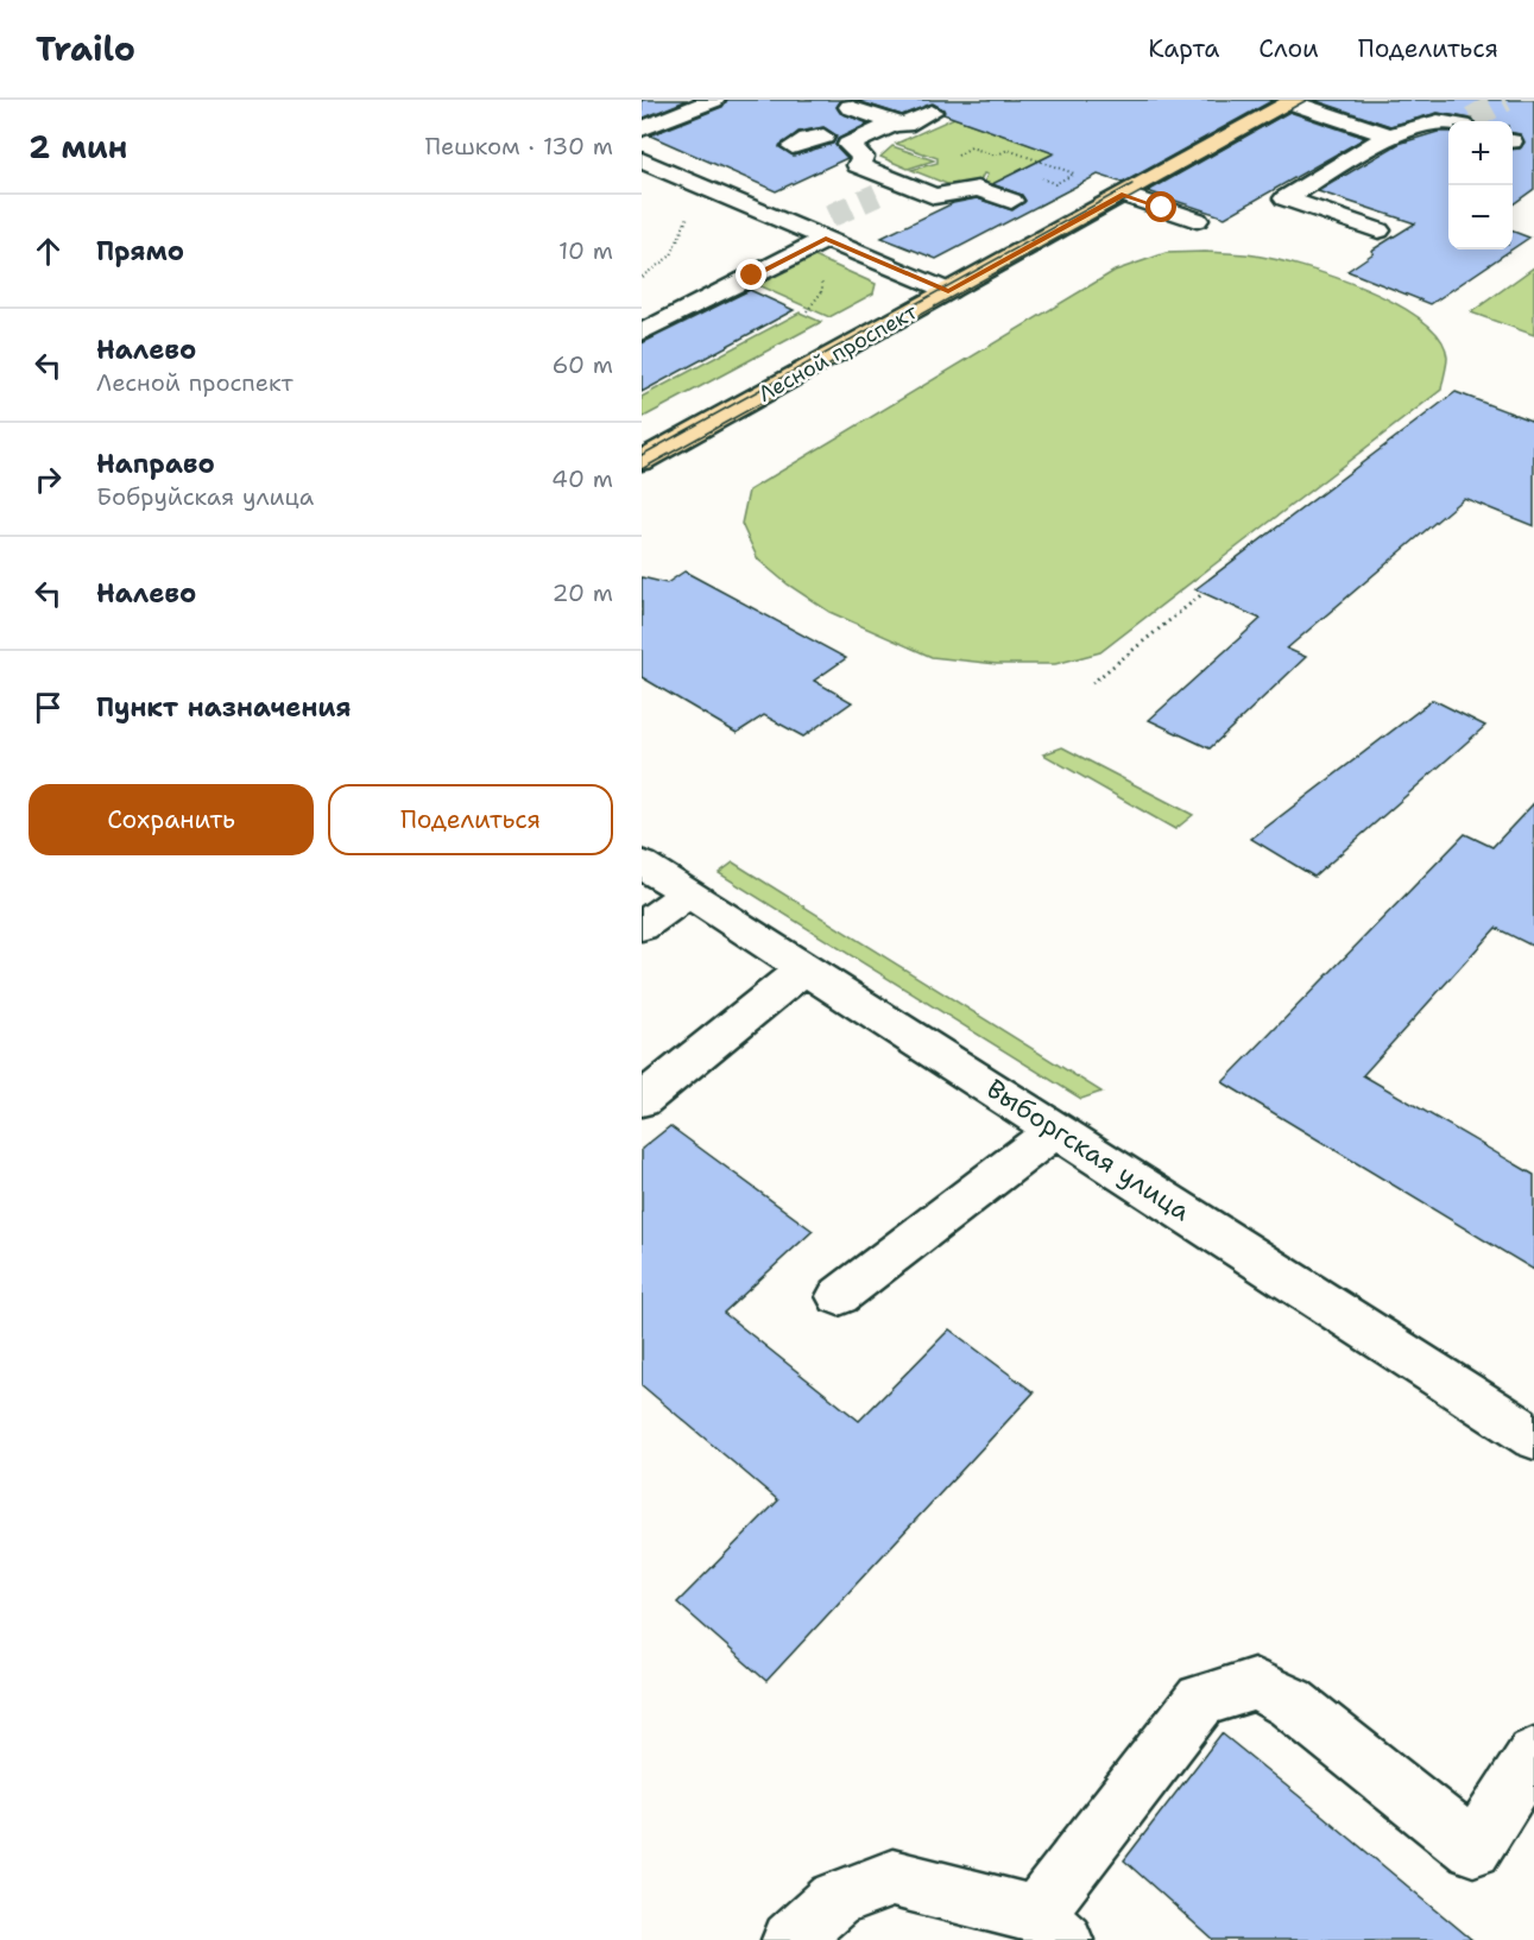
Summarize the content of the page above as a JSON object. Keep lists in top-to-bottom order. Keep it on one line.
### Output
{"streets":{"main road":["Лесной проспект"],"street":["Выборгская улица"]},"page":{"header":"Trailo","nav":["Карта","Слои","Поделиться"],"heading":["2 мин","Пешком · 130 m"],"map_buttons":["+","−"],"list":[["Прямо","10 m"],["Налево","Лесной проспект","60 m"],["Направо","Бобруйская улица","40 m"],["Налево","20 m"],"Пункт назначения"],"buttons":["Сохранить","Поделиться"]}}
